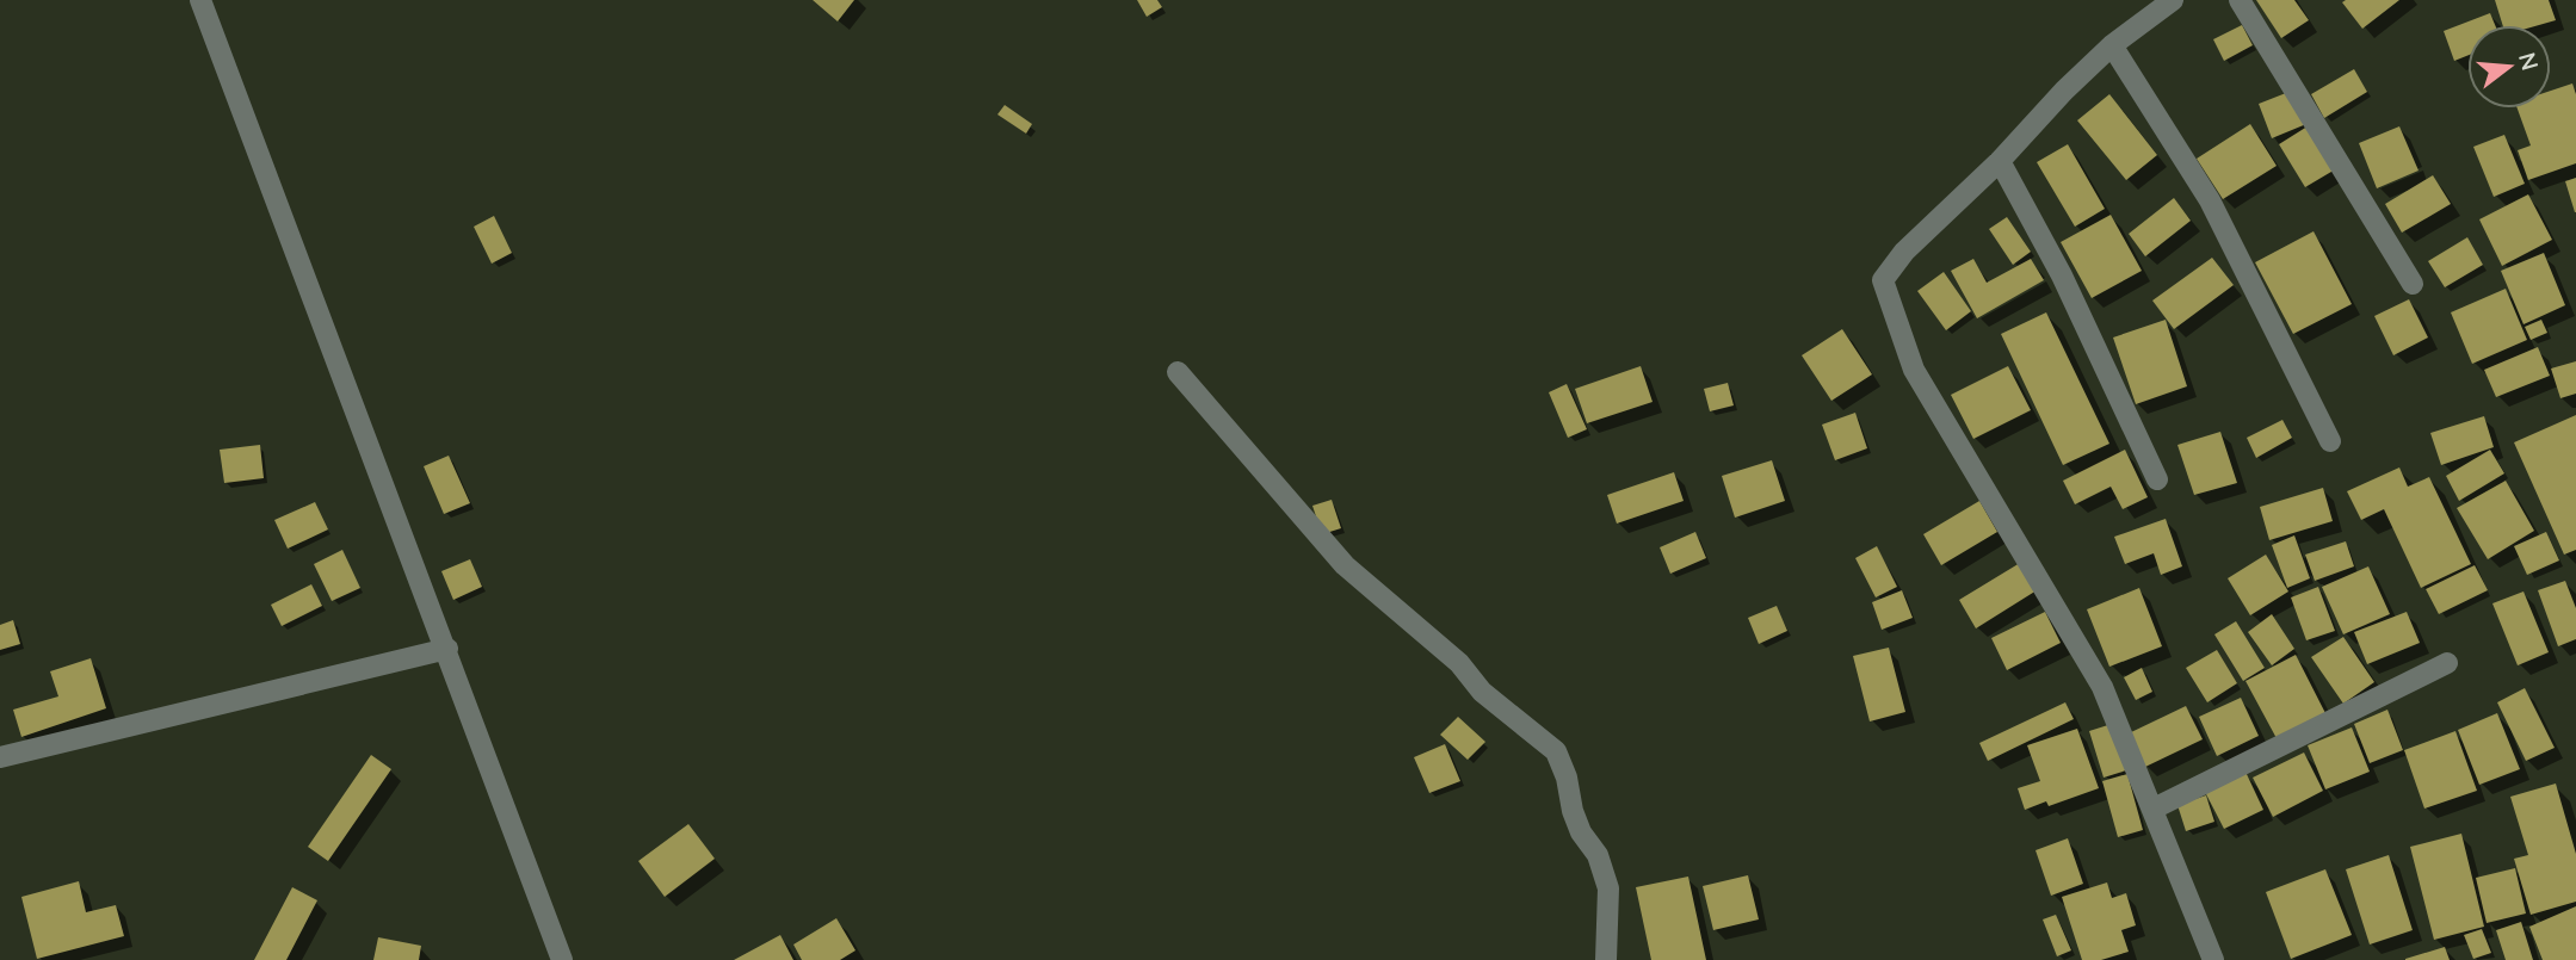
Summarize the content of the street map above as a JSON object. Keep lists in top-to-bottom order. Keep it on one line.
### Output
{"north":"right"}
